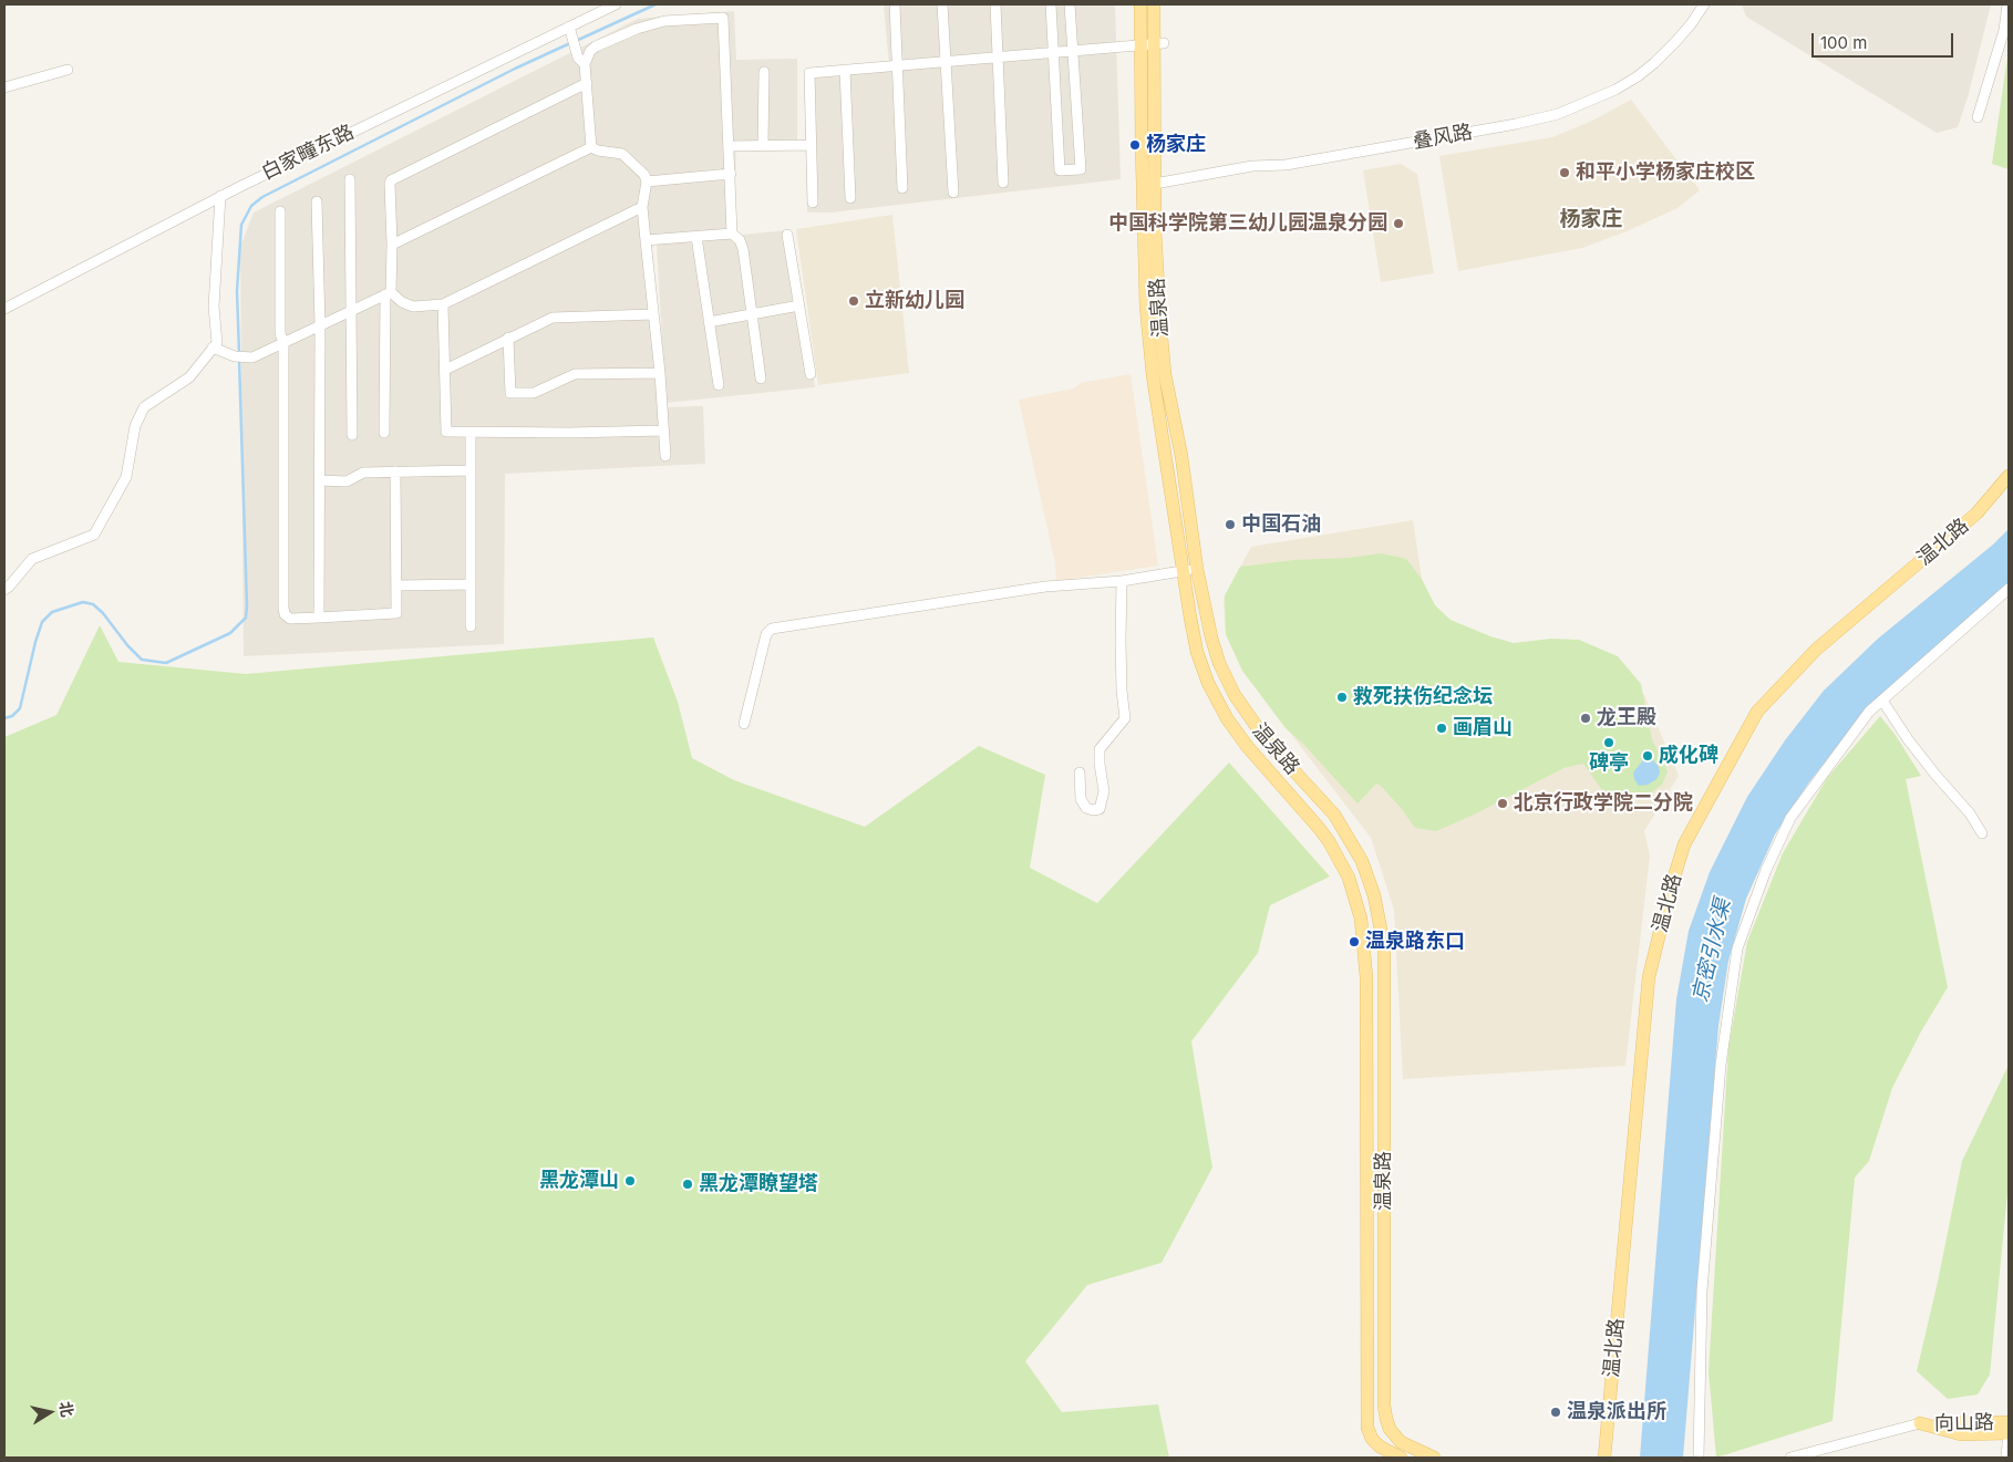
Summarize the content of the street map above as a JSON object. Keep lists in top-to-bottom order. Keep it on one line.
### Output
{"streets":{"main road":["温泉路","温北路","向山路"],"street":["叠风路","白家疃东路"]},"crossings":[["叠风路","温泉路"]],"districts":["杨家庄"],"water":["京密引水渠"],"places":["杨家庄","和平小学杨家庄校区","中国科学院第三幼儿园温泉分园","立新幼儿园","中国石油","救死扶伤纪念坛","龙王殿","画眉山","碑亭","成化碑","北京行政学院二分院","温泉路东口","黑龙潭山","黑龙潭瞭望塔","温泉派出所"],"scale_bar":"100 m","north":"right"}
